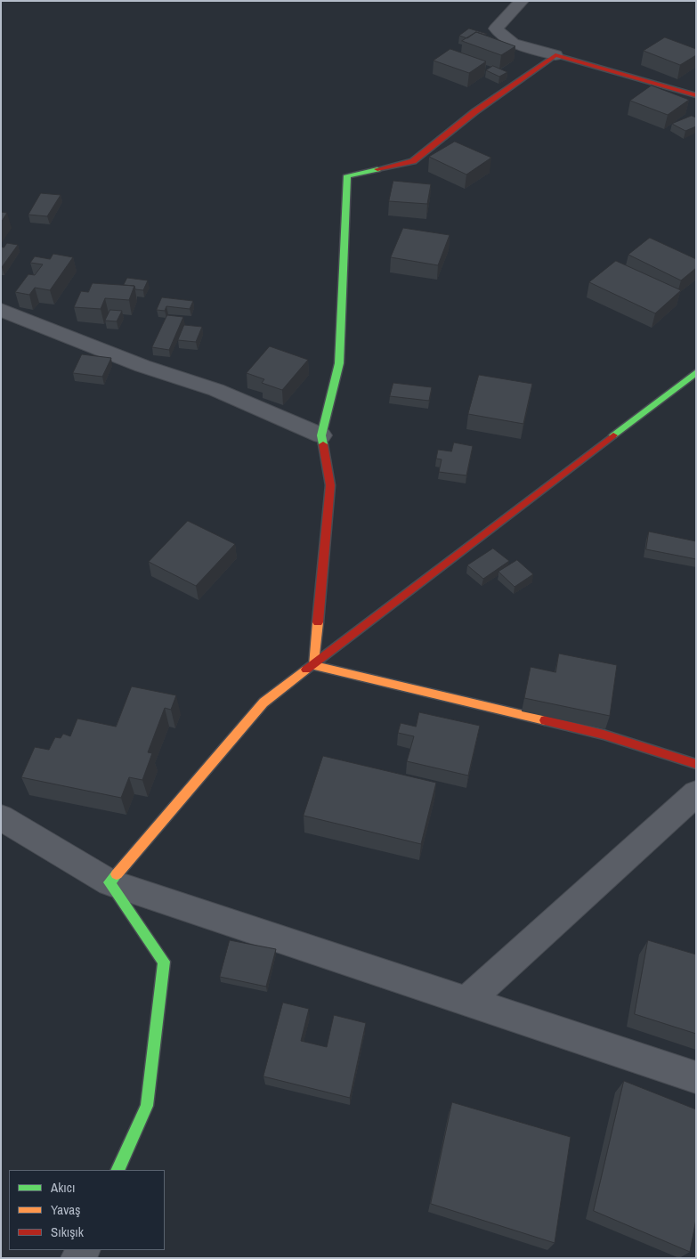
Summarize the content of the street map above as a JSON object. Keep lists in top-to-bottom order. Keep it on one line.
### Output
{"legend":["Akıcı","Yavaş","Sıkışık"]}
